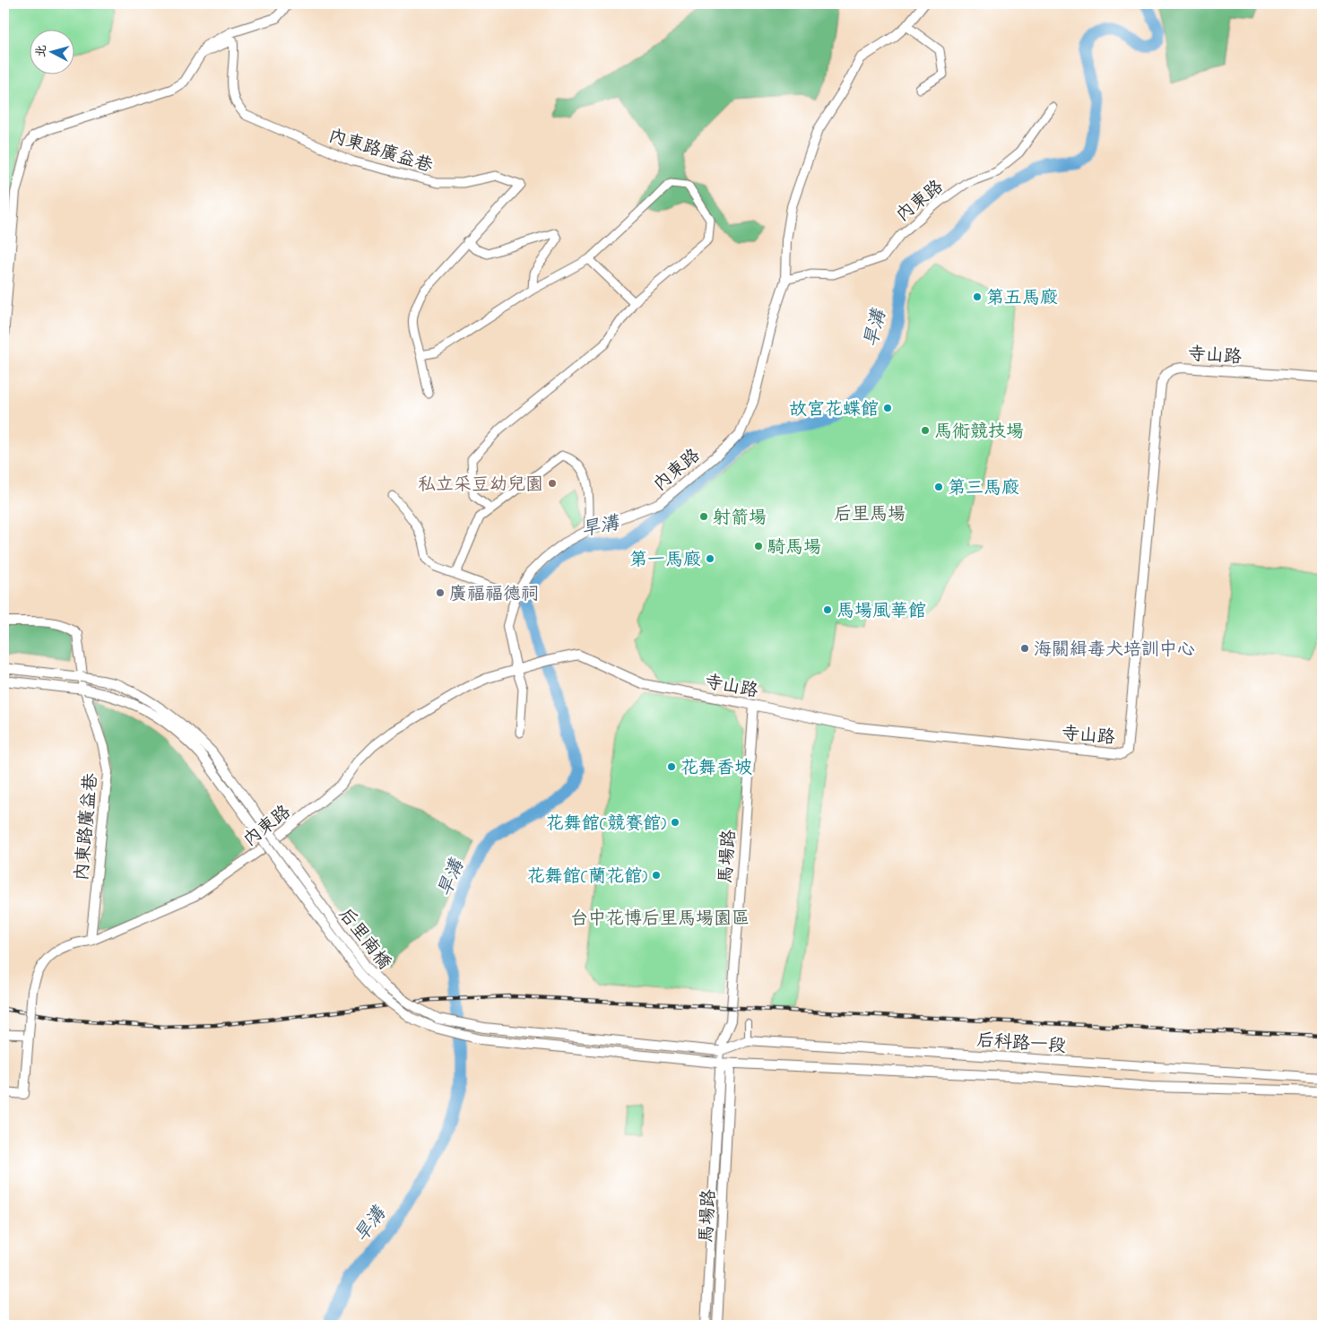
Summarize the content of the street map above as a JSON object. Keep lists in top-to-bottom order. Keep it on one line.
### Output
{"streets":{"street":["內東路廣益巷","內東路","寺山路","馬場路","后里南橋","后科路一段"]},"crossings":[["內東路廣益巷","內東路"],["內東路廣益巷","后里南橋"],["內東路","寺山路"],["寺山路","馬場路"],["馬場路","后里南橋"],["馬場路","后科路一段"],["后里南橋","后科路一段"]],"water":["旱溝"],"parks":["后里馬場","台中花博后里馬場園區"],"places":["第五馬廄","故宮花蝶館","馬術競技場","私立采豆幼兒園","第三馬廄","射箭場","騎馬場","第一馬廄","廣福福德祠","馬場風華館","海關緝毒犬培訓中心","花舞香坡","花舞館(競賽館)","花舞館(蘭花館)"],"north":"left"}
